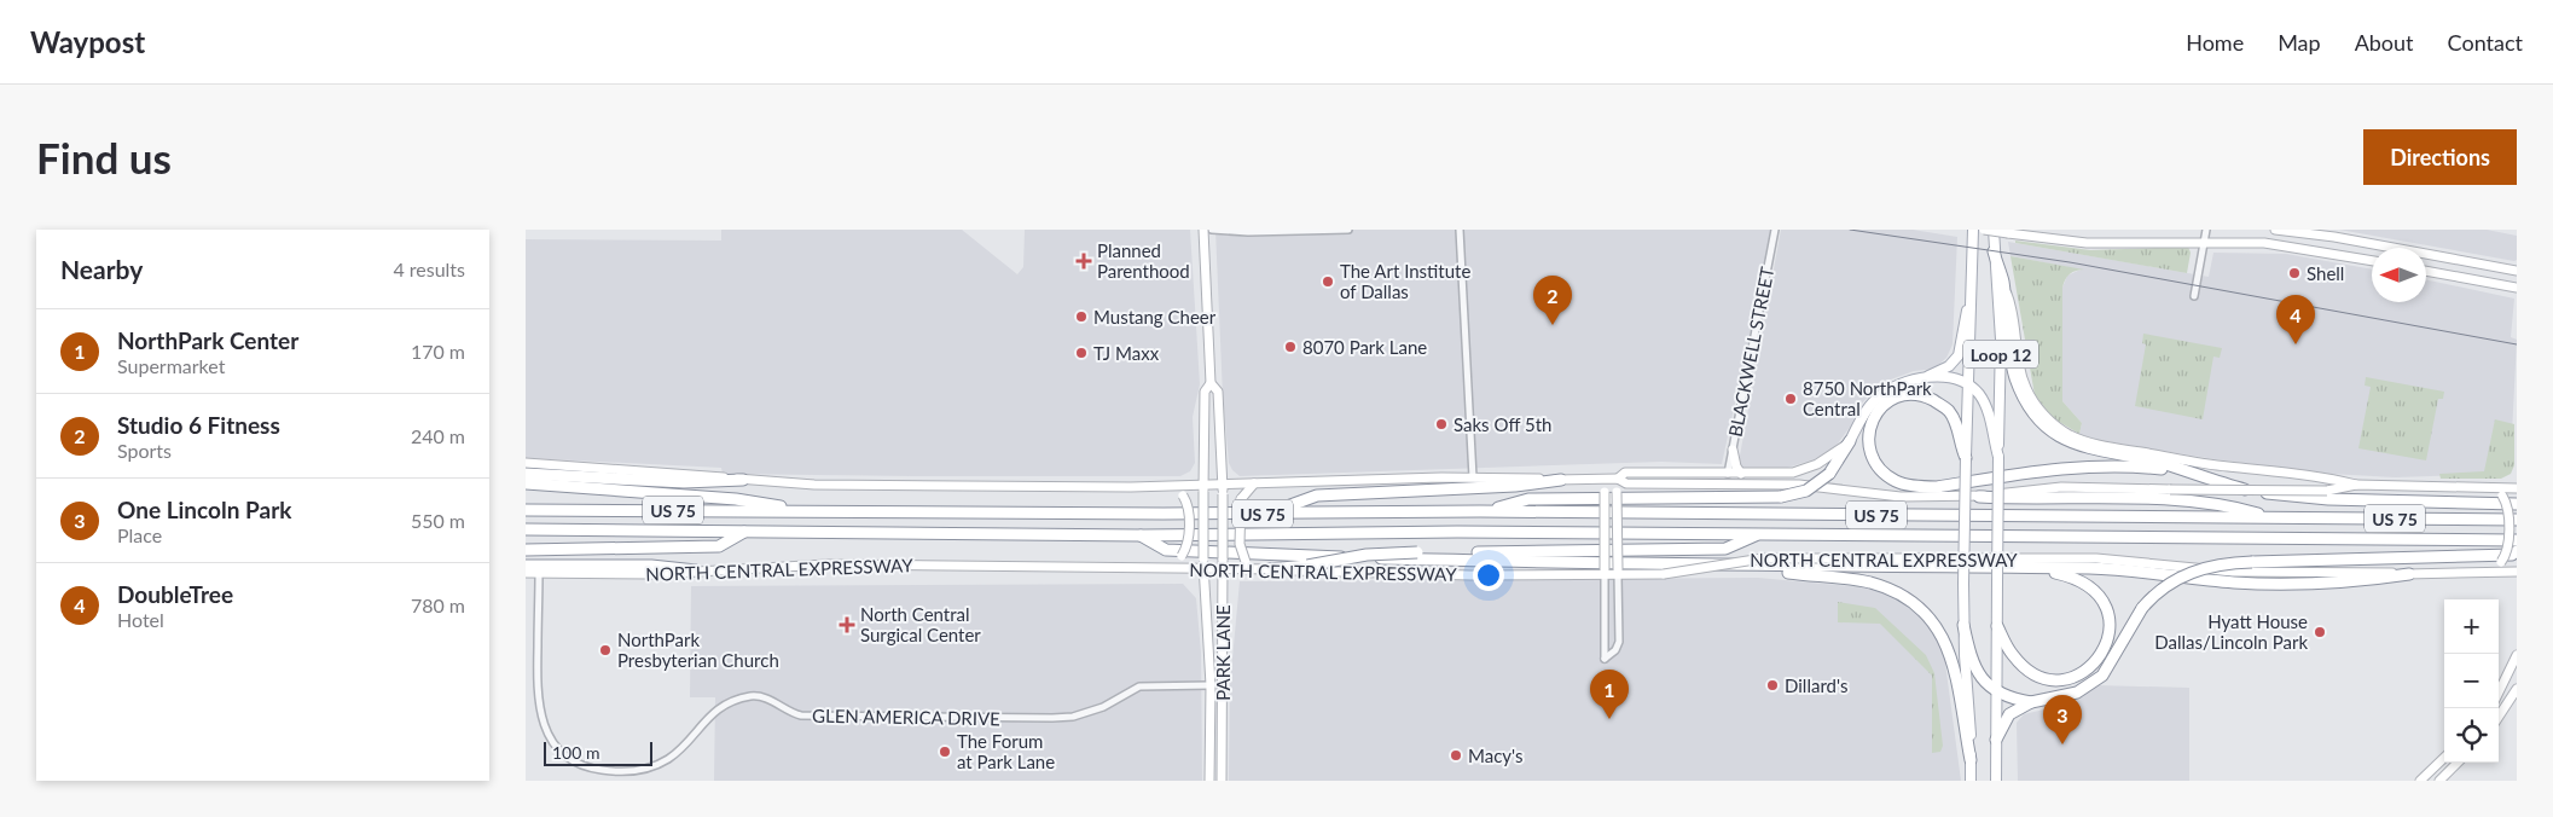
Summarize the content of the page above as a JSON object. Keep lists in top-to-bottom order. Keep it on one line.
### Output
{"streets":{"highway":["US 75","NORTH CENTRAL EXPRESSWAY"],"main road":["Loop 12","PARK LANE"],"street":["BLACKWELL STREET","GLEN AMERICA DRIVE"]},"crossings":[["NORTH CENTRAL EXPRESSWAY","PARK LANE"],["NORTH CENTRAL EXPRESSWAY","GLEN AMERICA DRIVE"],["PARK LANE","GLEN AMERICA DRIVE"]],"places":{"health":["Planned Parenthood","North Central Surgical Center"],"other":["Shell","The Art Institute of Dallas","Mustang Cheer","8070 Park Lane","TJ Maxx","8750 NorthPark Central","Saks Off 5th","Hyatt House Dallas/Lincoln Park","NorthPark Presbyterian Church","Dillard's","The Forum at Park Lane","Macy's"]},"scale_bar":"100 m","north":"left","page":{"header":"Waypost","nav":["Home","Map","About","Contact"],"buttons":"Directions","title":"Find us","heading":["Nearby","4 results"],"pins":["2","4","1","3"],"list":[{"mark":"1","name":"NorthPark Center","note":"Supermarket","value":"170 m"},{"mark":"2","name":"Studio 6 Fitness","note":"Sports","value":"240 m"},{"mark":"3","name":"One Lincoln Park","note":"Place","value":"550 m"},{"mark":"4","name":"DoubleTree","note":"Hotel","value":"780 m"}],"map_buttons":["+","−"],"scale":"100 m"}}
